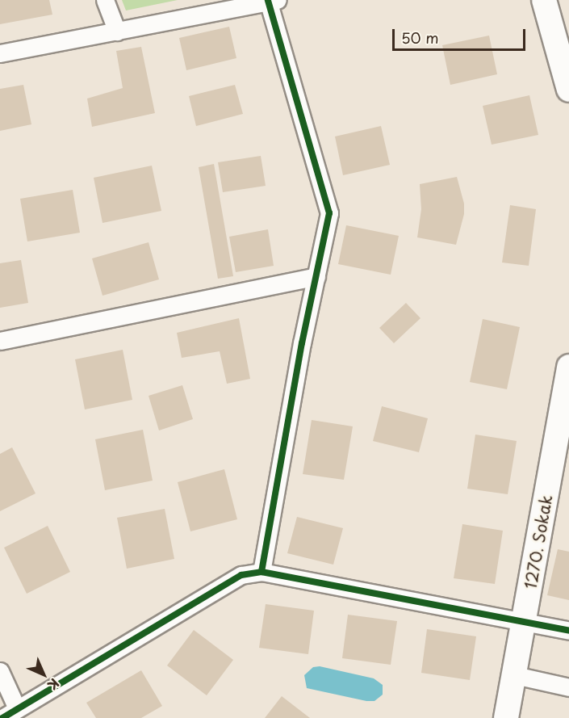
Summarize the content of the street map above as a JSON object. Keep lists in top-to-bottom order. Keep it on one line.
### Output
{"streets":{"street":["1270. Sokak"]},"scale_bar":"50 m","north":"bottom right"}
